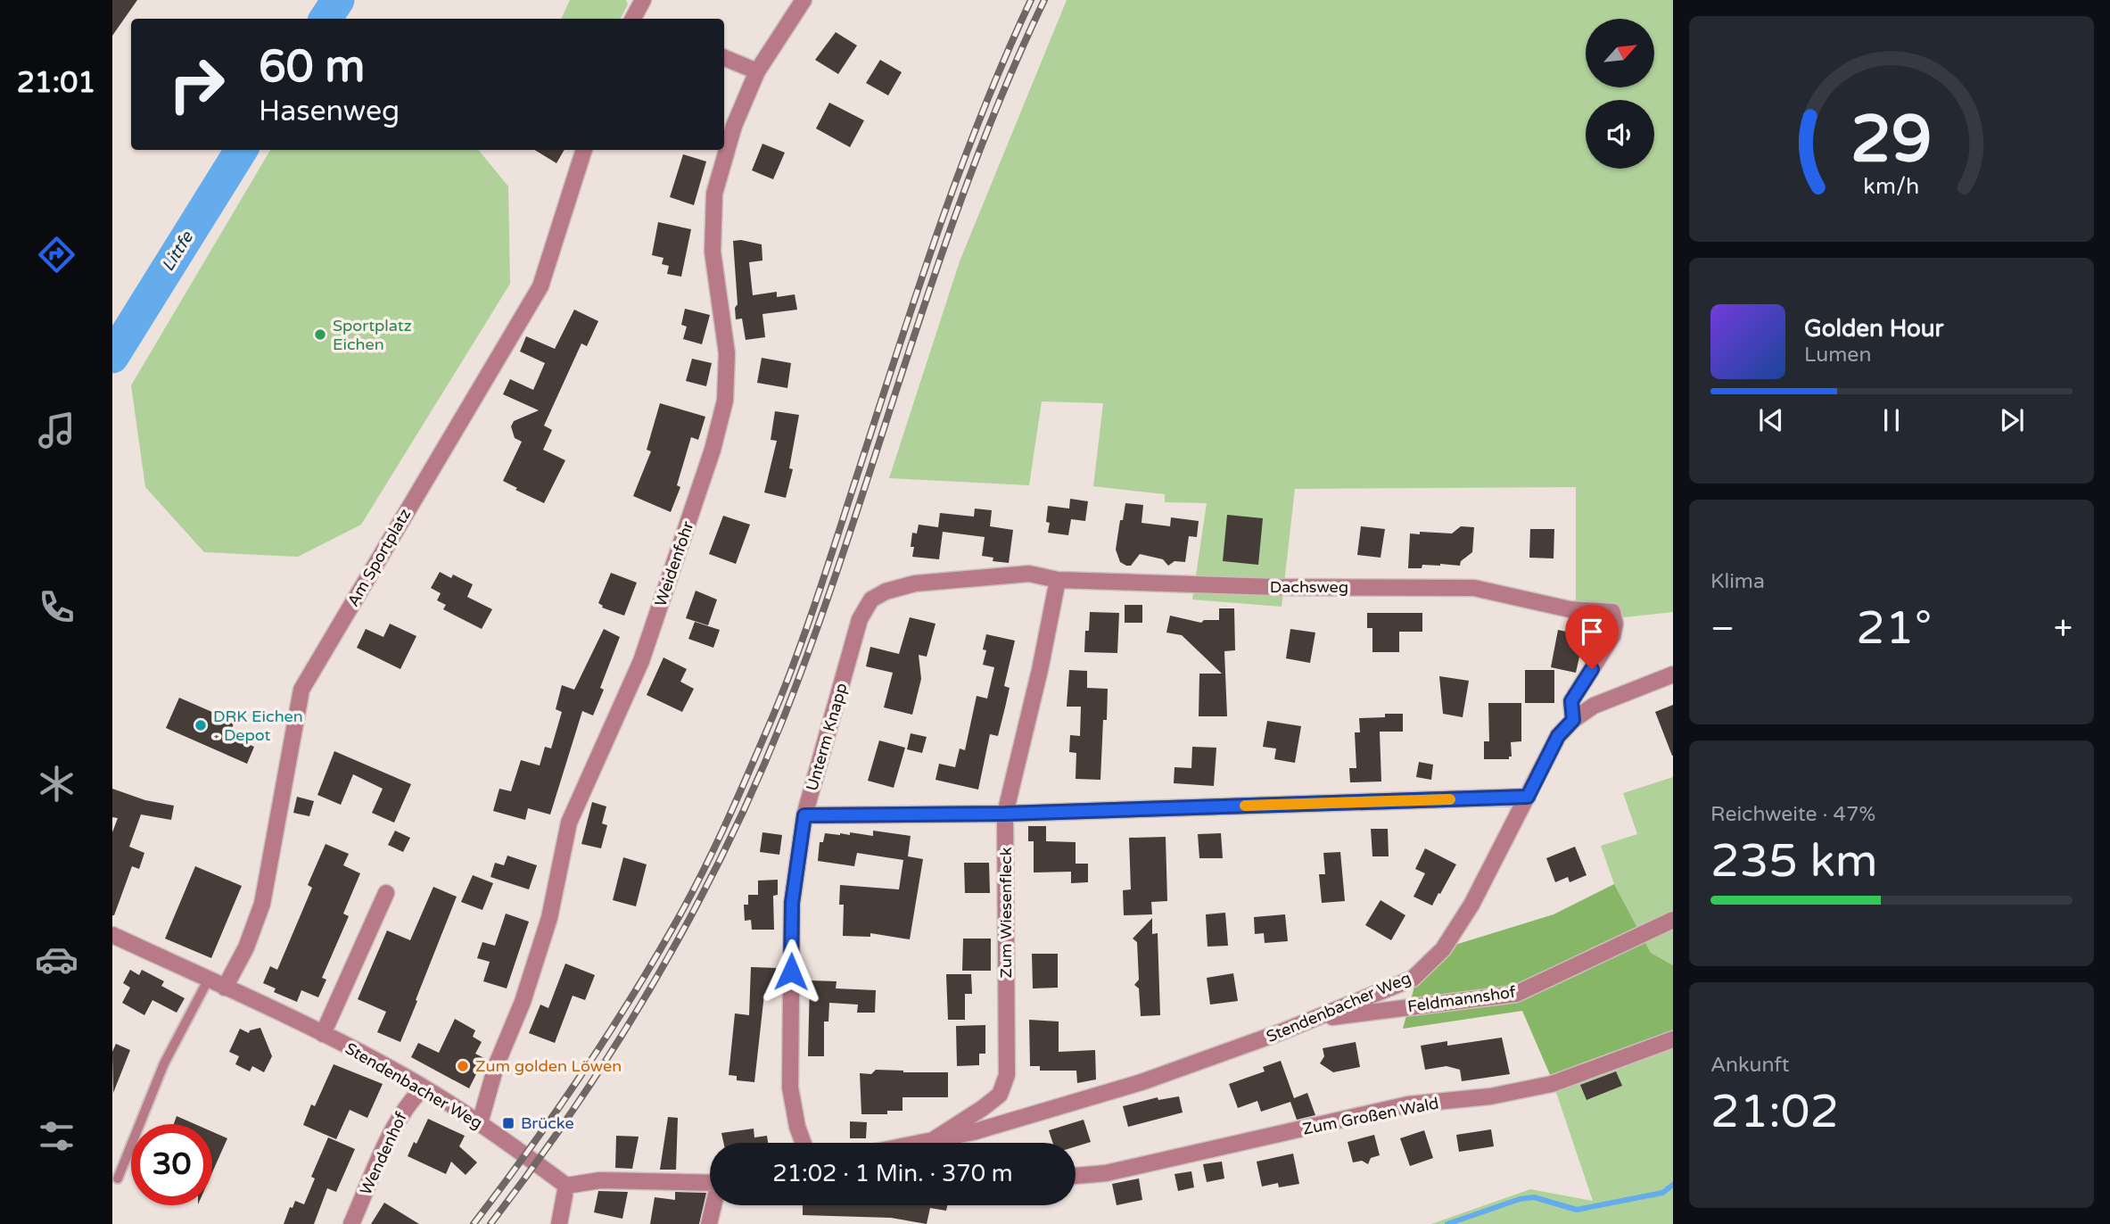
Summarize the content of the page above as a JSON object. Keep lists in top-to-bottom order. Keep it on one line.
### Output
{"streets":{"street":["Am Sportplatz","Weidenfohr","Dachsweg","Unterm Knapp","Zum Wiesenfleck","Feldmannshof","Stendenbacher Weg","Zum Großen Wald","Wendenhof"]},"crossings":[["Am Sportplatz","Stendenbacher Weg"],["Weidenfohr","Stendenbacher Weg"],["Dachsweg","Unterm Knapp"],["Dachsweg","Zum Wiesenfleck"],["Dachsweg","Stendenbacher Weg"],["Zum Wiesenfleck","Stendenbacher Weg"],["Feldmannshof","Stendenbacher Weg"],["Stendenbacher Weg","Wendenhof"]],"water":["Littfe"],"places":{"other":["Sportplatz Eichen","DRK Eichen - Depot","Zum golden Löwen"],"transit":["Brücke"]},"north":"top right","page":{"tabs":"21:01","turn":["60 m","Hasenweg"],"song":["Golden Hour","Lumen"],"tile":["Klima",["Reichweite · 47%","235 km"],["Ankunft","21:02"]],"heat":["−","21°","+"],"limit":"30","trip":"21:02 · 1 Min. · 370 m","gauge":["29","km/h"]}}
